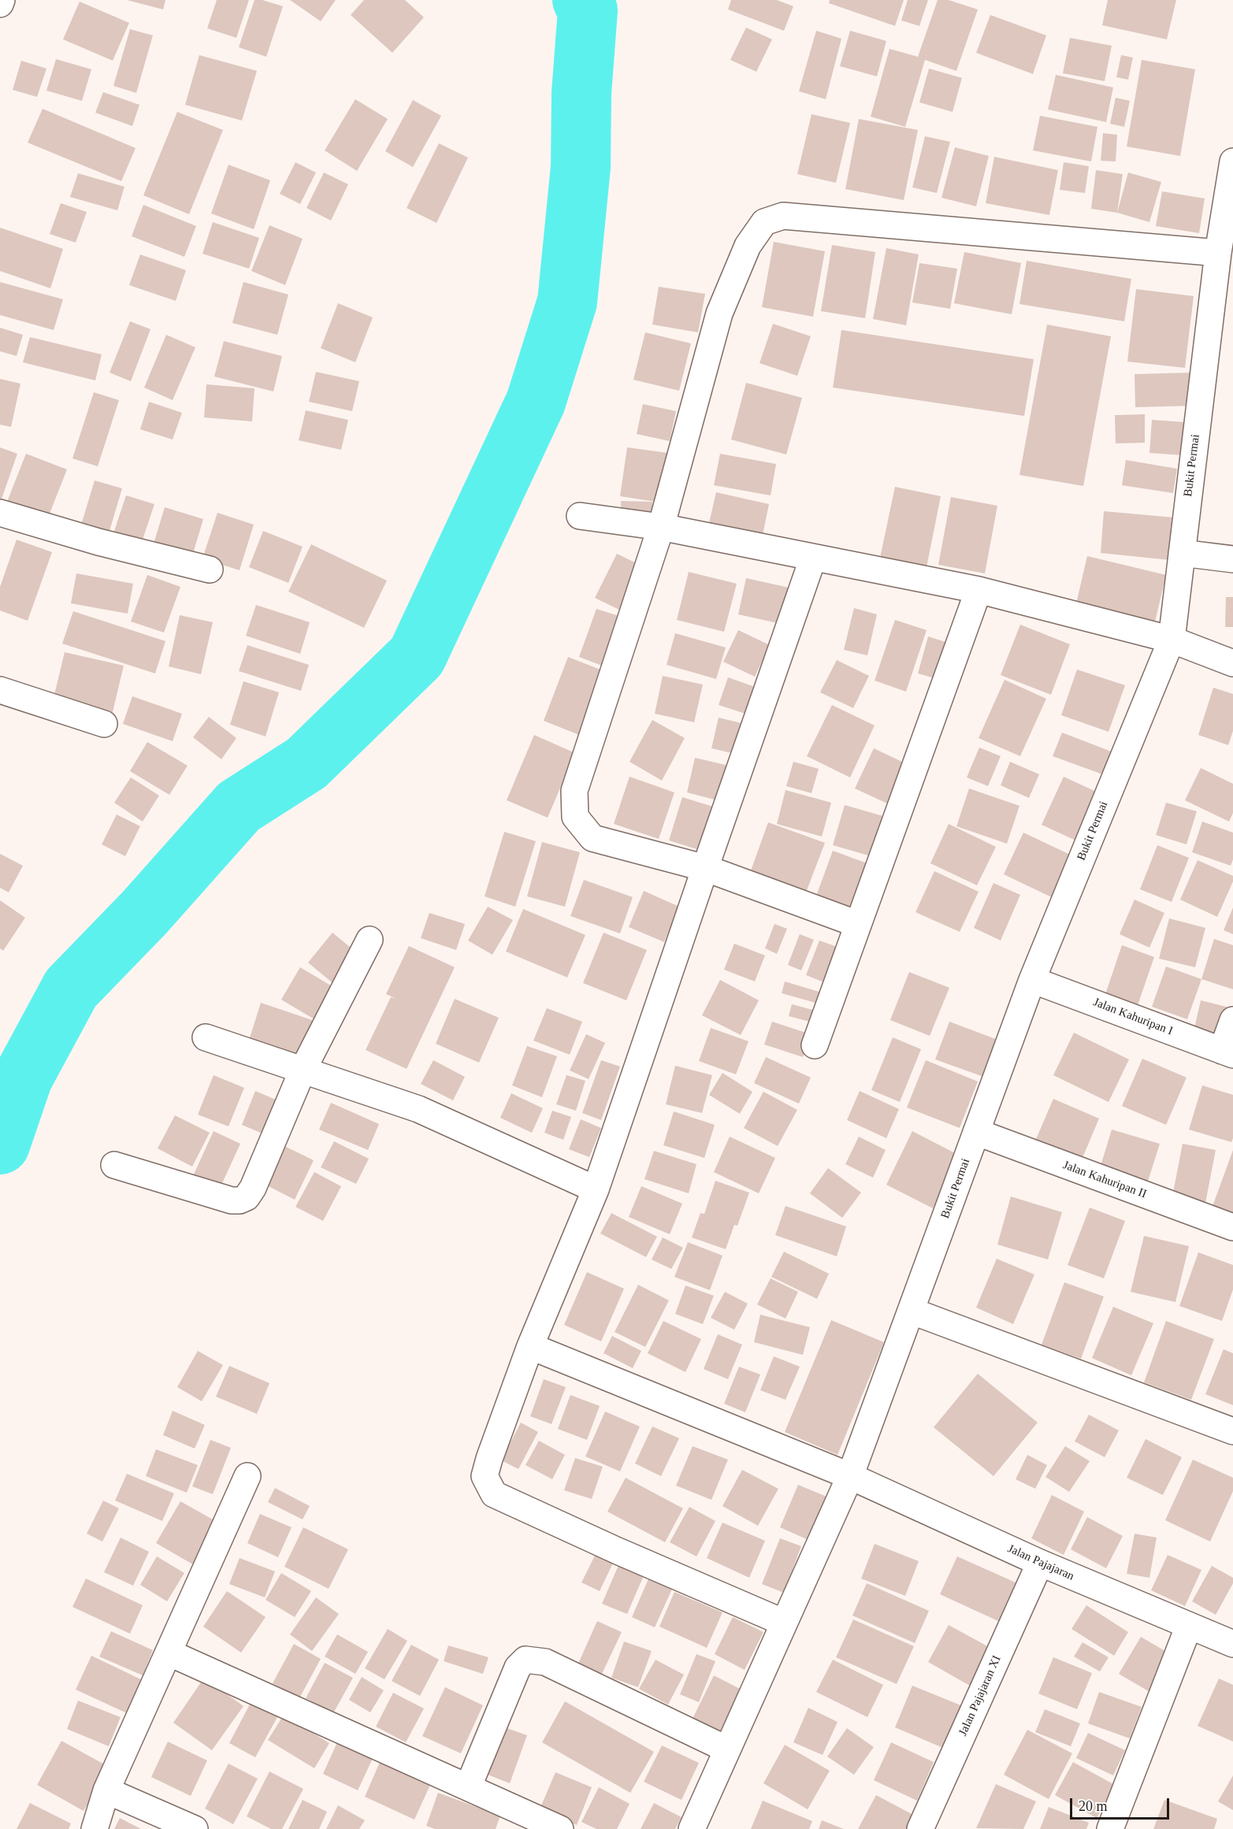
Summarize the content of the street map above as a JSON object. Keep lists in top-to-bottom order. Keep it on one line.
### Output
{"streets":{"street":["Bukit Permai","Jalan Kahuripan I","Jalan Kahuripan II","Jalan Pajajaran","Jalan Pajajaran XI"]},"crossings":[["Bukit Permai","Jalan Kahuripan I"],["Bukit Permai","Jalan Kahuripan II"],["Bukit Permai","Jalan Pajajaran"],["Jalan Pajajaran","Jalan Pajajaran XI"]],"scale_bar":"20 m"}
